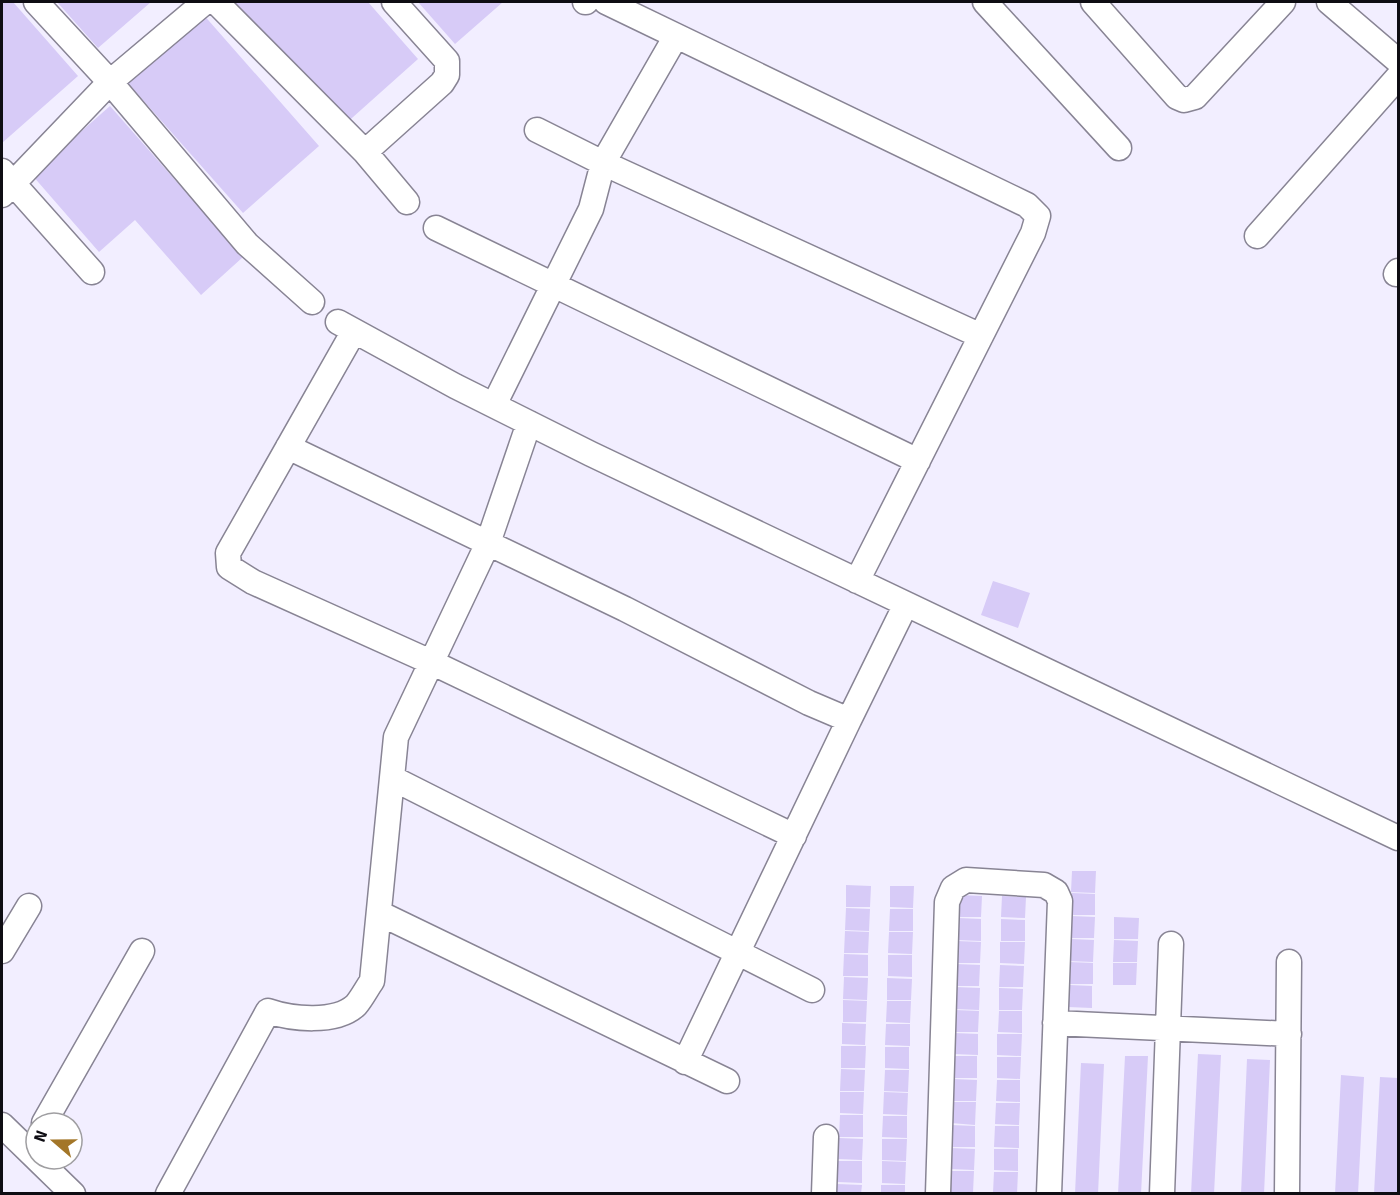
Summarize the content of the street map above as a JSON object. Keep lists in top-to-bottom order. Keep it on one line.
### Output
{"north":"left"}
